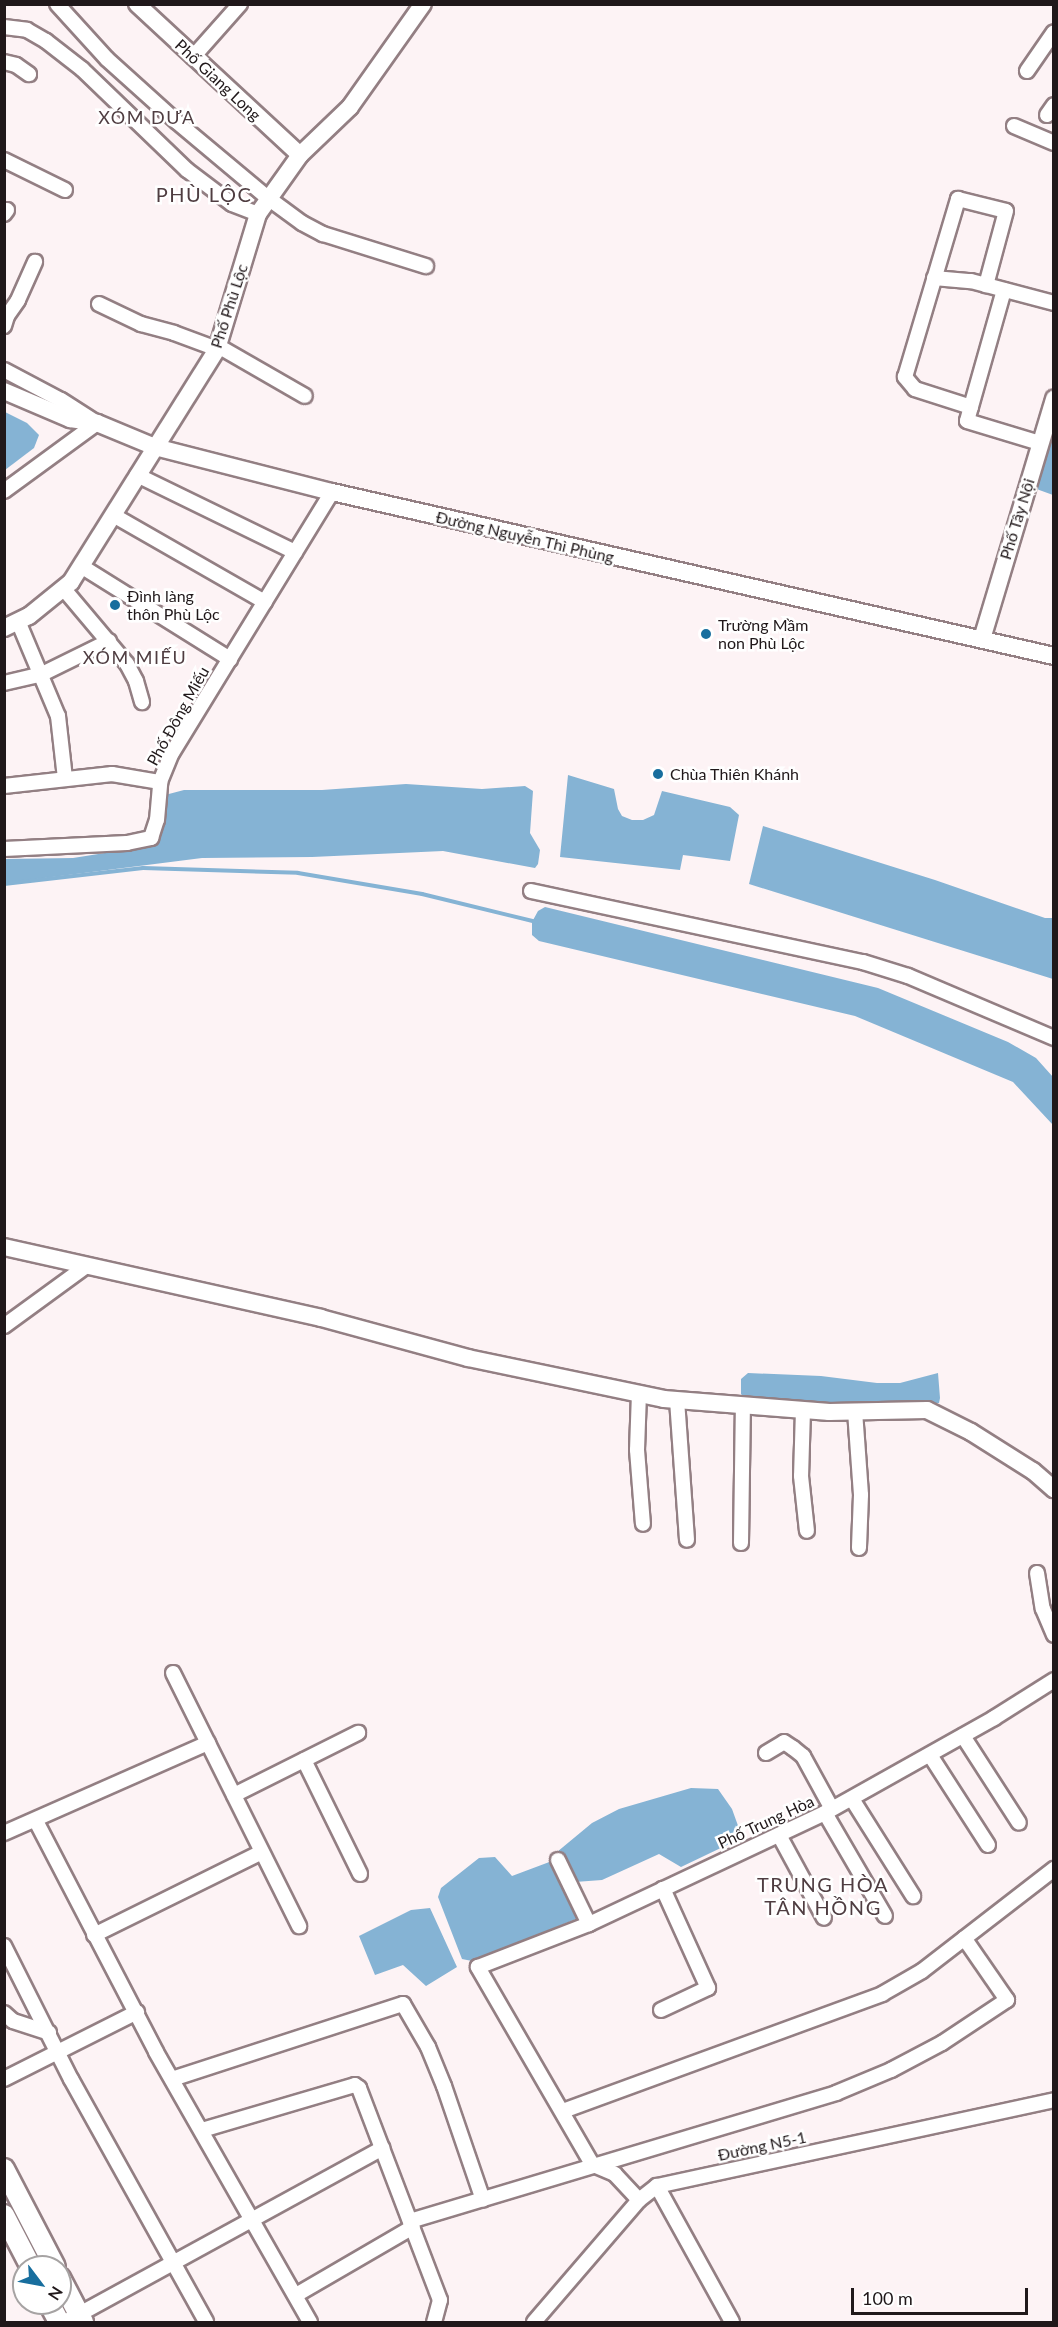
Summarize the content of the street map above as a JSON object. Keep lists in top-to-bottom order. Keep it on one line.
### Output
{"streets":{"street":["Phố Giang Long","Phố Phù Lộc","Phố Tây Nội","Đường Nguyễn Thì Phùng","Phố Đông Miếu","Phố Trung Hòa","Đường N5-1"]},"crossings":[["Phố Giang Long","Phố Phù Lộc"],["Phố Phù Lộc","Đường Nguyễn Thì Phùng"],["Phố Tây Nội","Đường Nguyễn Thì Phùng"],["Đường Nguyễn Thì Phùng","Phố Đông Miếu"]],"districts":["XÓM DƯA","PHÙ LỘC","XÓM MIẾU","TRUNG HÒA TÂN HỒNG"],"places":["Đình làng thôn Phù Lộc","Trường Mầm non Phù Lộc","Chùa Thiên Khánh"],"scale_bar":"100 m","north":"bottom right"}
